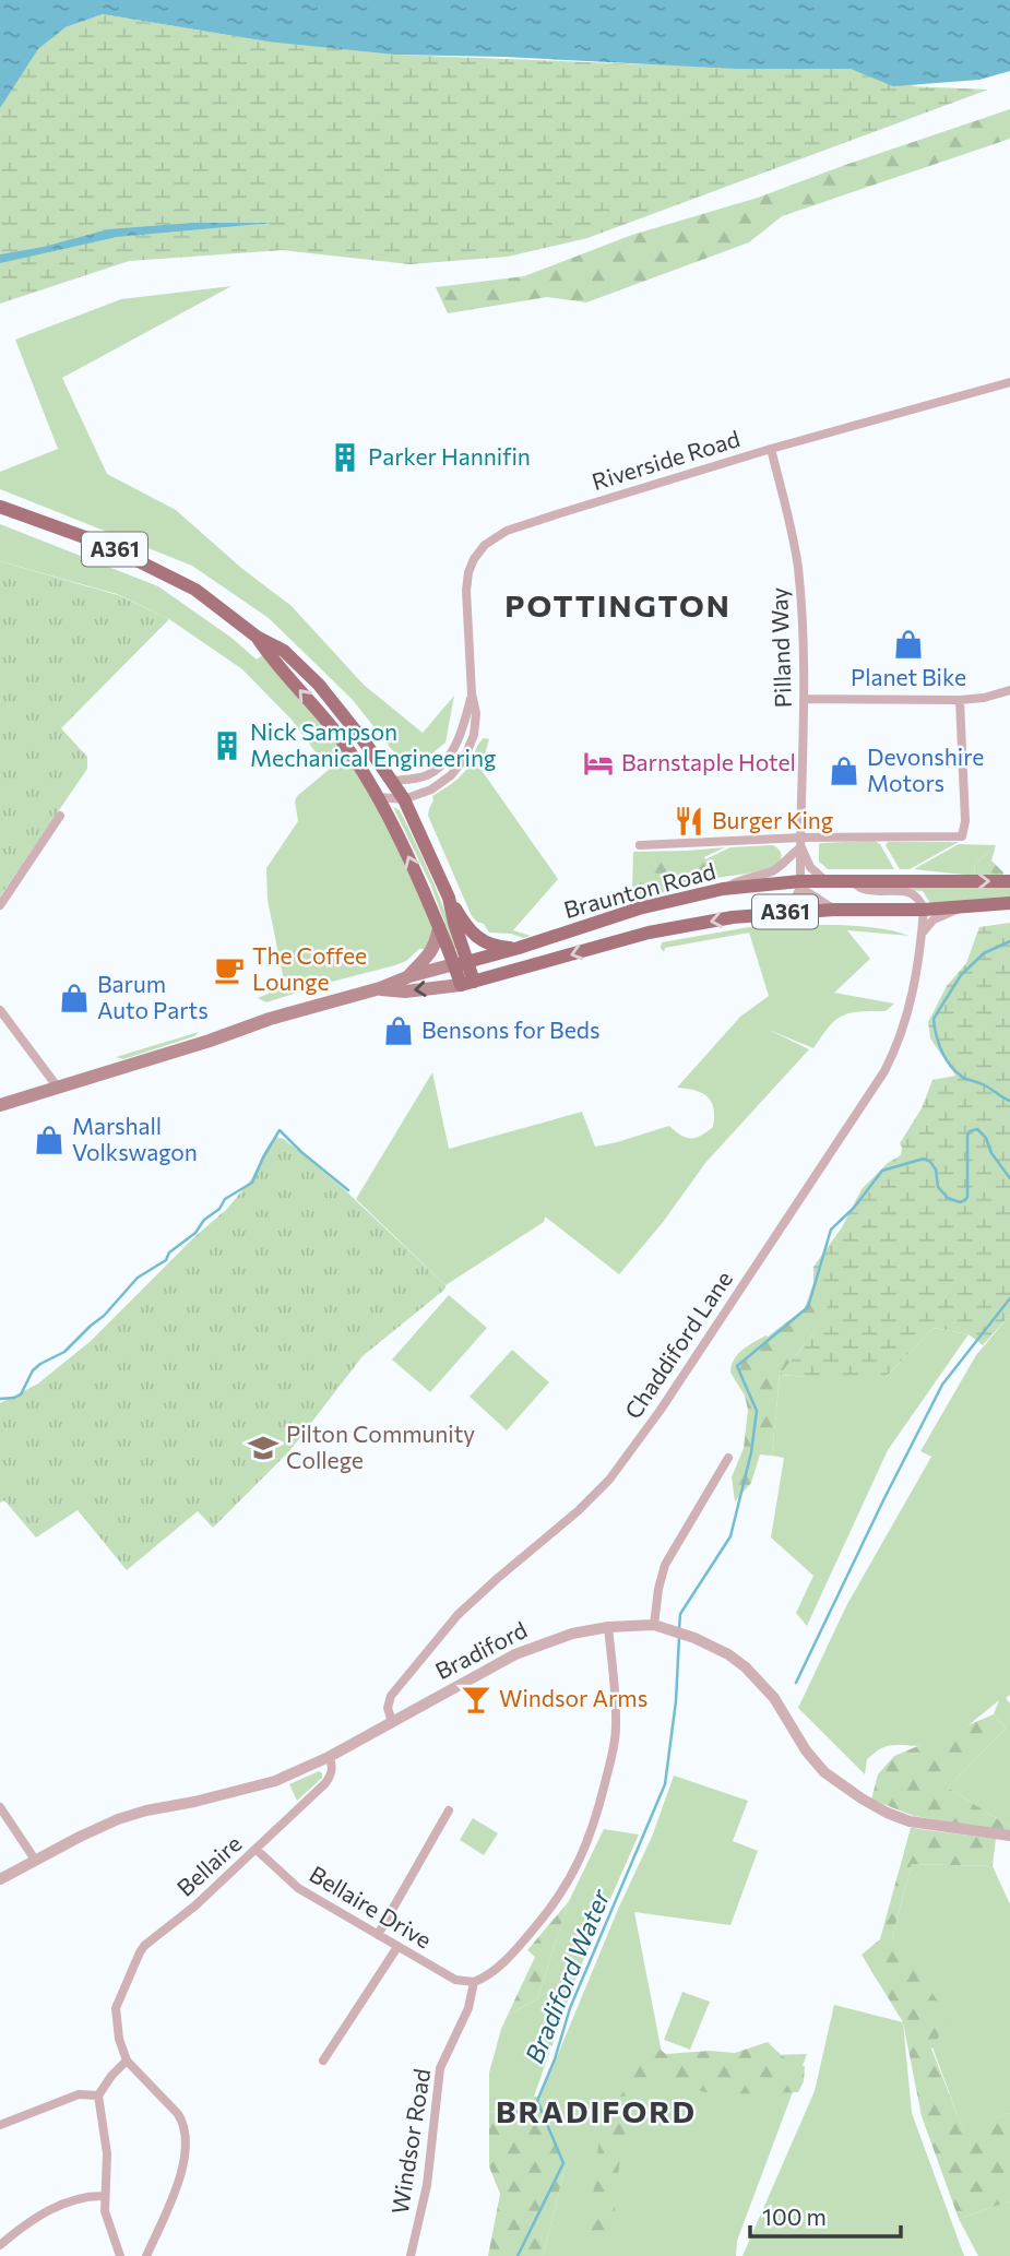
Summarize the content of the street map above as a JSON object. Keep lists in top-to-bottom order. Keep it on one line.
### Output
{"streets":{"main road":["A361","Braunton Road"],"street":["Riverside Road","Pilland Way","Chaddiford Lane","Bradiford","Bellaire","Bellaire Drive","Windsor Road"]},"crossings":[["Riverside Road","A361"],["Riverside Road","Pilland Way"],["A361","Braunton Road"],["Pilland Way","Braunton Road"],["Braunton Road","Chaddiford Lane"],["Chaddiford Lane","Bradiford"],["Bradiford","Bellaire"],["Bellaire","Bellaire Drive"],["Bellaire Drive","Windsor Road"]],"districts":["POTTINGTON","BRADIFORD"],"water":["Bradiford Water"],"places":{"building":["Parker Hannifin","Nick Sampson Mechanical Engineering"],"shop":["Planet Bike","Devonshire Motors","Barum Auto Parts","Bensons for Beds","Marshall Volkswagon"],"hotel":["Barnstaple Hotel"],"restaurant":["Burger King"],"cafe":["The Coffee Lounge"],"school or university":["Pilton Community College"],"bar":["Windsor Arms"]},"scale_bar":"100 m"}
